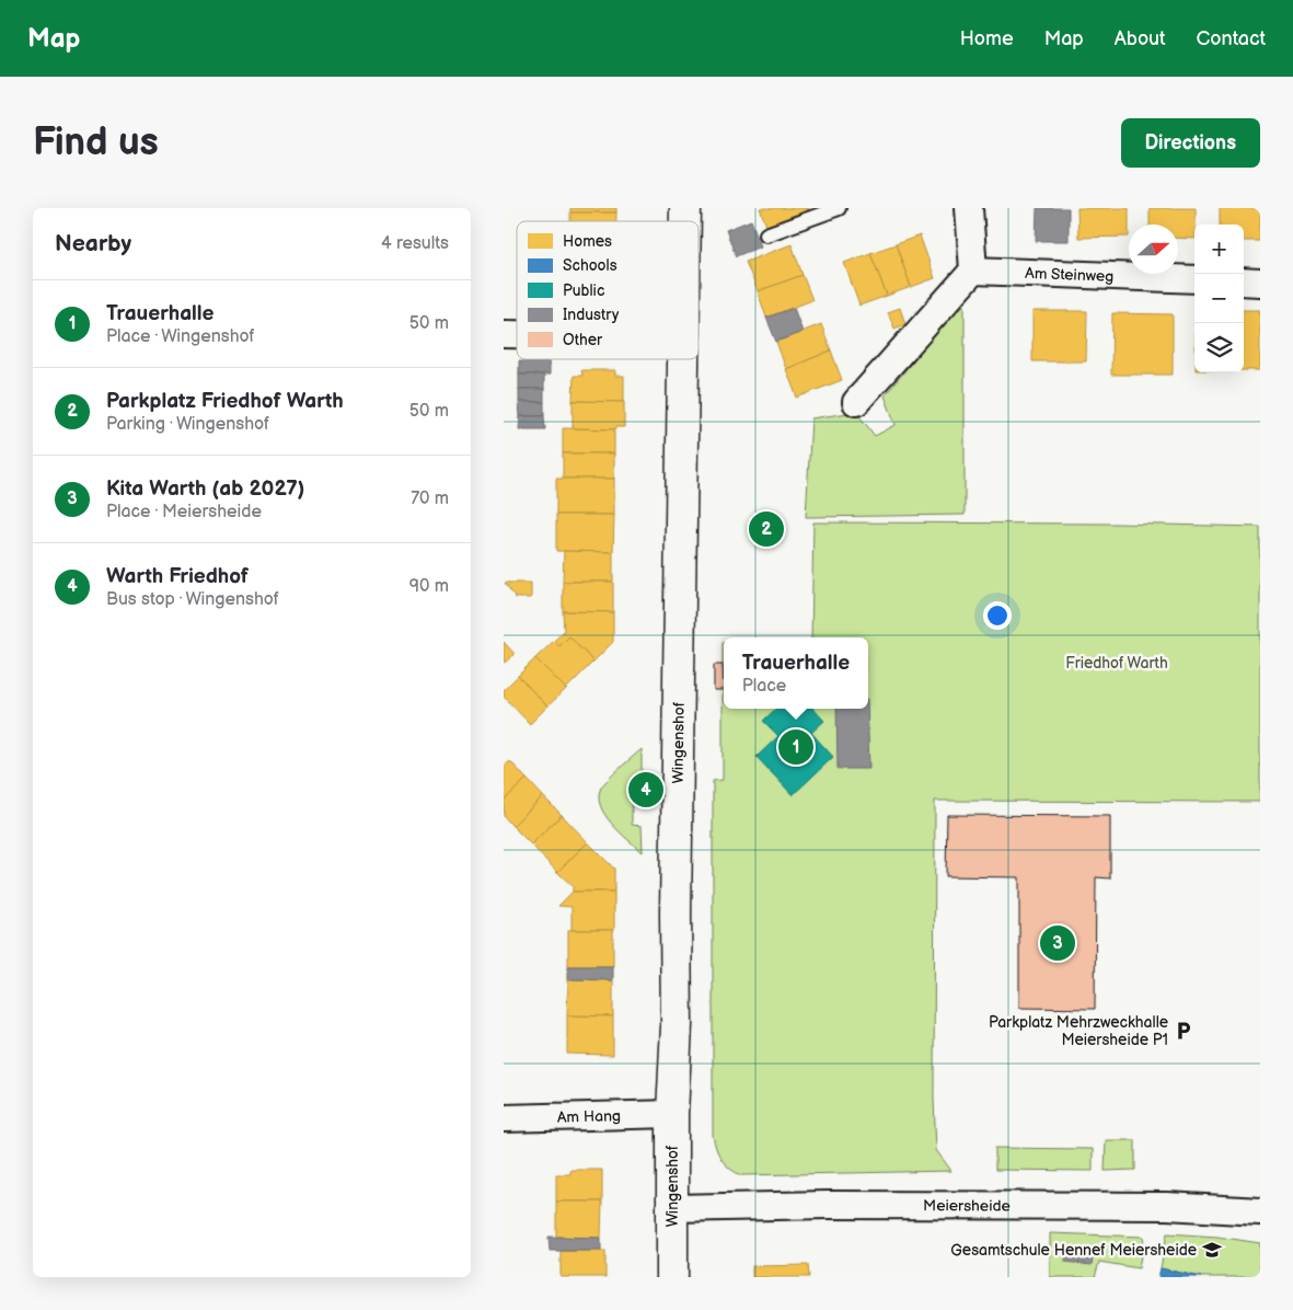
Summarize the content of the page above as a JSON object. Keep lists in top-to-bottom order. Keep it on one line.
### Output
{"streets":{"main road":["Wingenshof"],"street":["Am Steinweg","Am Hang","Meiersheide"]},"crossings":[["Wingenshof","Am Hang"],["Wingenshof","Meiersheide"]],"parks":["Friedhof Warth"],"places":{"parking":["Parkplatz Mehrzweckhalle Meiersheide P1"],"school or university":["Gesamtschule Hennef Meiersheide"]},"legend":["Homes","Schools","Public","Industry","Other"],"north":"right","page":{"header":"Map","nav":["Home","Map","About","Contact"],"buttons":"Directions","title":"Find us","heading":["Nearby","4 results"],"map_buttons":["+","−"],"list":[{"mark":"1","name":"Trauerhalle","note":"Place · Wingenshof","value":"50 m"},{"mark":"2","name":"Parkplatz Friedhof Warth","note":"Parking · Wingenshof","value":"50 m"},{"mark":"3","name":"Kita Warth (ab 2027)","note":"Place · Meiersheide","value":"70 m"},{"mark":"4","name":"Warth Friedhof","note":"Bus stop · Wingenshof","value":"90 m"}],"pins":["2","1","4","3"],"popup":["Trauerhalle","Place"]}}
